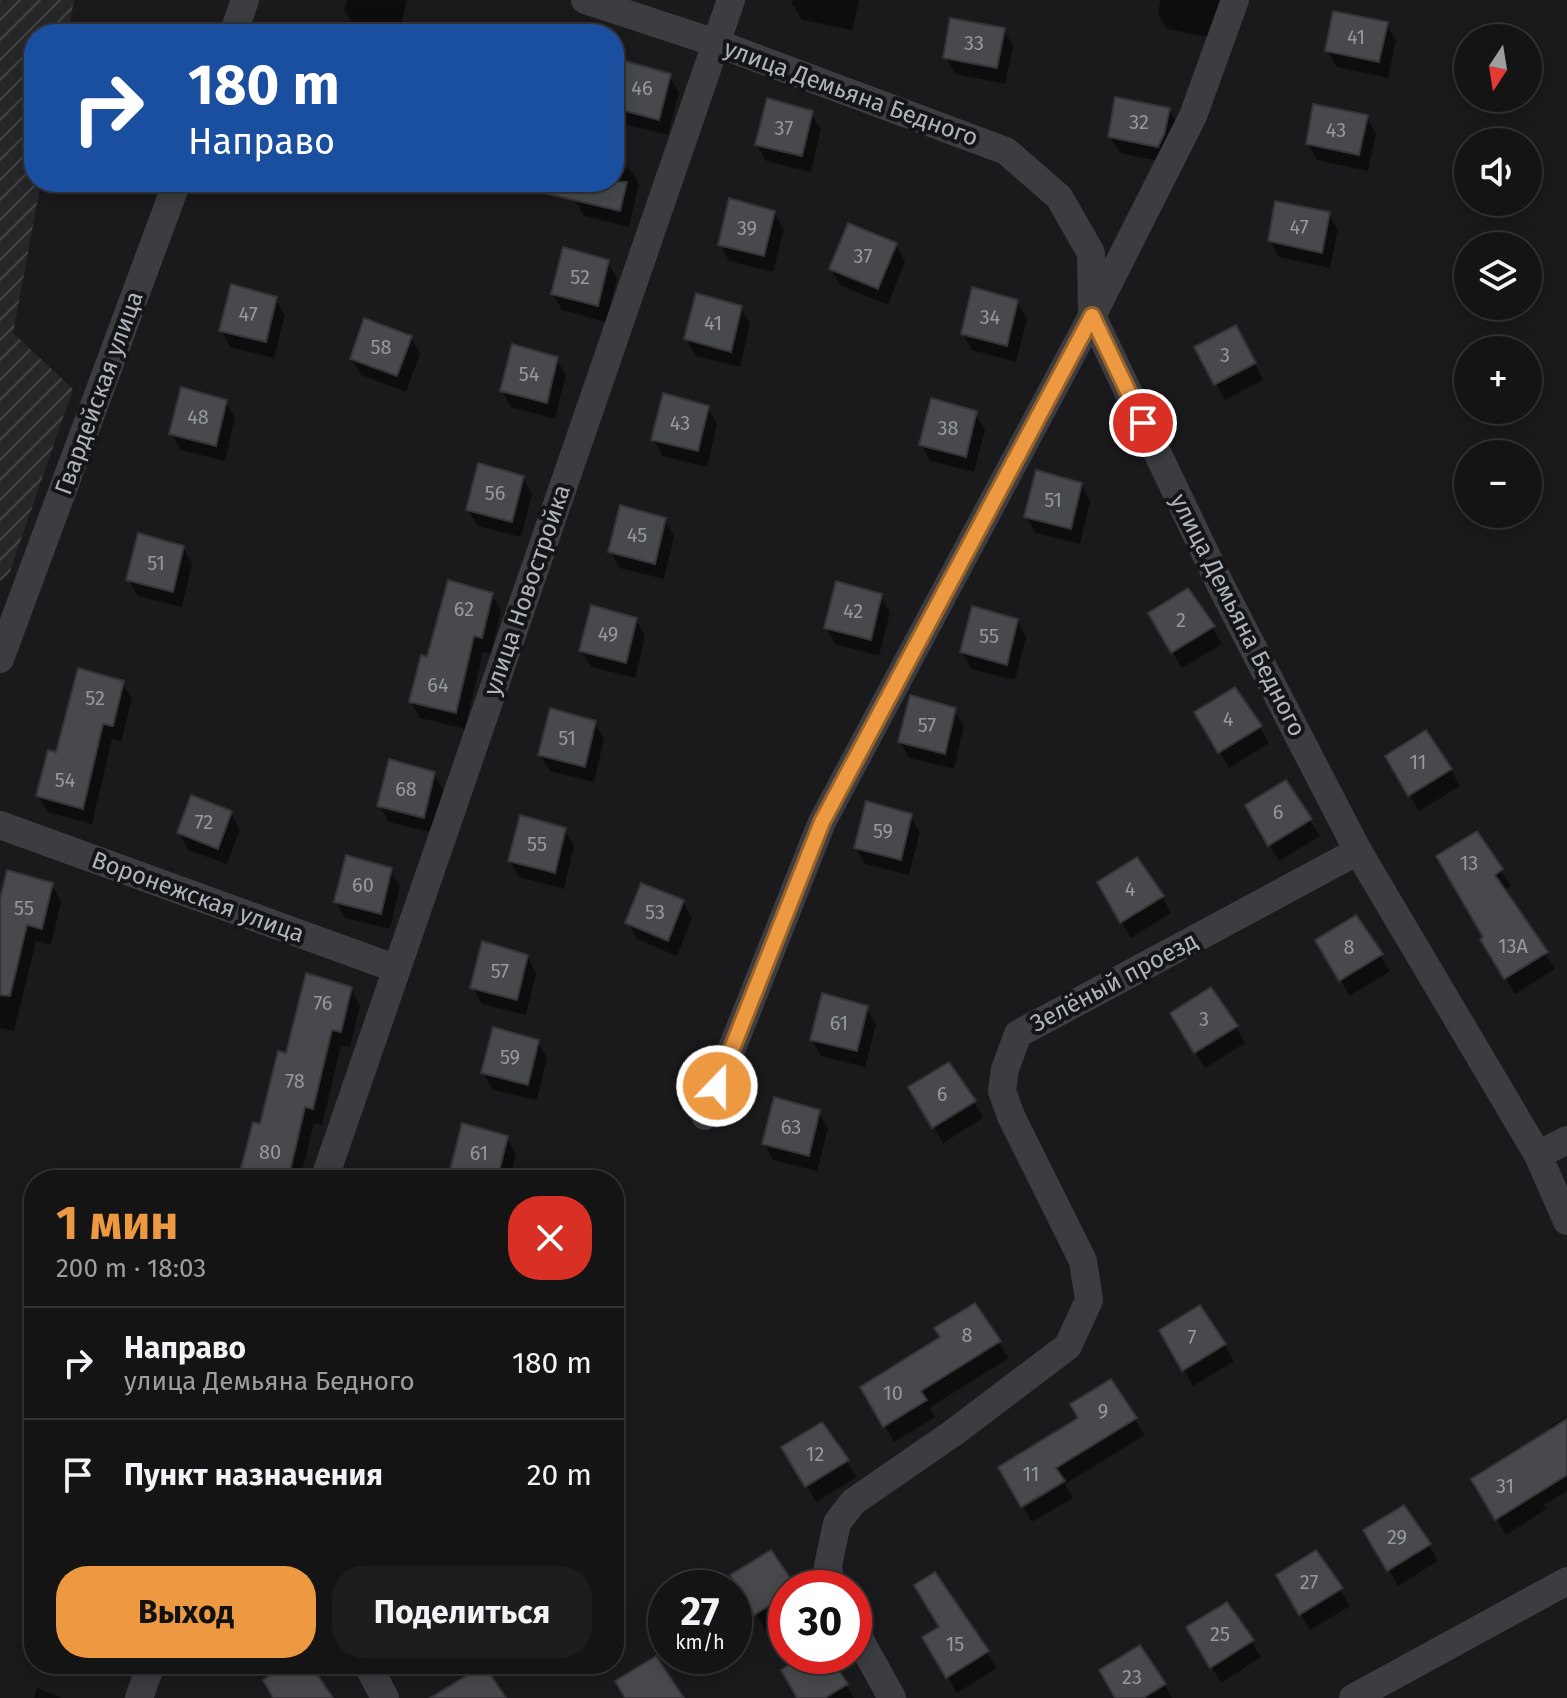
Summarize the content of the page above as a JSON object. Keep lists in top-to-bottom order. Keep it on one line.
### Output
{"streets":{"street":["улица Демьяна Бедного","Гвардейская улица","улица Новостройка","Воронежская улица","Зелёный проезд"]},"crossings":[["улица Демьяна Бедного","улица Новостройка"],["улица Демьяна Бедного","Зелёный проезд"],["улица Новостройка","Воронежская улица"]],"house_numbers":["41","33","46","32","37","43","47","39","37","52","47","34","41","58","3","54","48","43","38","56","51","45","51","62","42","2","49","55","64","52","4","57","51","11","54","68","6","72","59","55","13","60","4","55","53","13А","8","57","76","3","61","59","78","6","63","80","61","8","7","10","9","12","11","31","29","27","25","15","23"],"north":"bottom","page":{"map_buttons":["+","−"],"turn":["180 m","Направо"],"heading":["1 мин","200 m · 18:03"],"list":[{"name":"Направо","note":"улица Демьяна Бедного","value":"180 m"},{"name":"Пункт назначения","value":"20 m"}],"buttons":["Выход","Поделиться"],"speed":"27 km/h","limit":"30"}}
